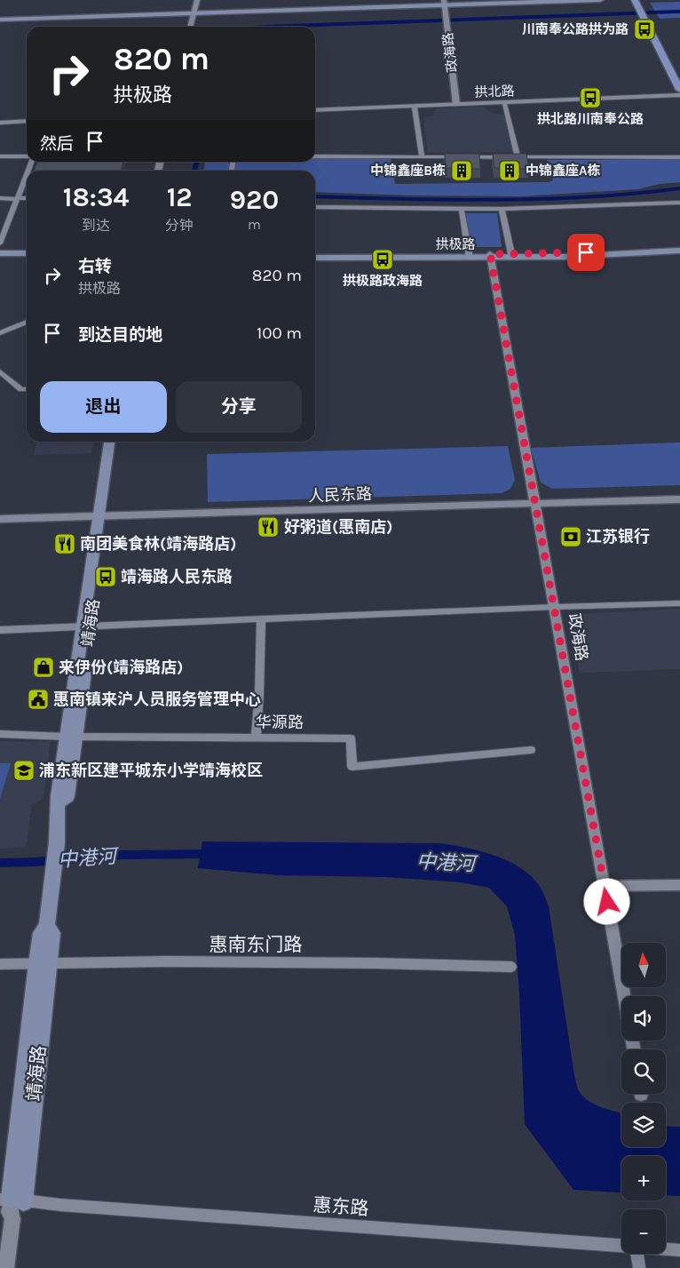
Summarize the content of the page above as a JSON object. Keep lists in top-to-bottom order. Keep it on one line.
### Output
{"streets":{"main road":["拱极路","靖海路"],"street":["政海路","拱北路","人民东路","华源路","惠南东门路","惠东路"]},"crossings":[["政海路","拱北路"],["政海路","拱极路"],["政海路","人民东路"],["人民东路","靖海路"],["靖海路","华源路"],["靖海路","惠南东门路"],["靖海路","惠东路"]],"water":["中港河"],"places":{"bus stop":["川南奉公路拱为路","拱北路川南奉公路","拱极路政海路","靖海路人民东路"],"building":["中锦鑫座B栋","中锦鑫座A栋"],"restaurant":["好粥道(惠南店)","南团美食林(靖海路店)"],"bank":["江苏银行"],"shop":["来伊份(靖海路店)"],"public building":["惠南镇来沪人员服务管理中心"],"school or university":["浦东新区建平城东小学靖海校区"]},"north":"top","page":{"turn":["820 m","拱极路"],"then":"然后","eta":["18:34","到达","12","分钟","920","m"],"list":[{"name":"右转","note":"拱极路","value":"820 m"},{"name":"到达目的地","value":"100 m"}],"buttons":["退出","分享"],"map_buttons":["+","−"]}}
